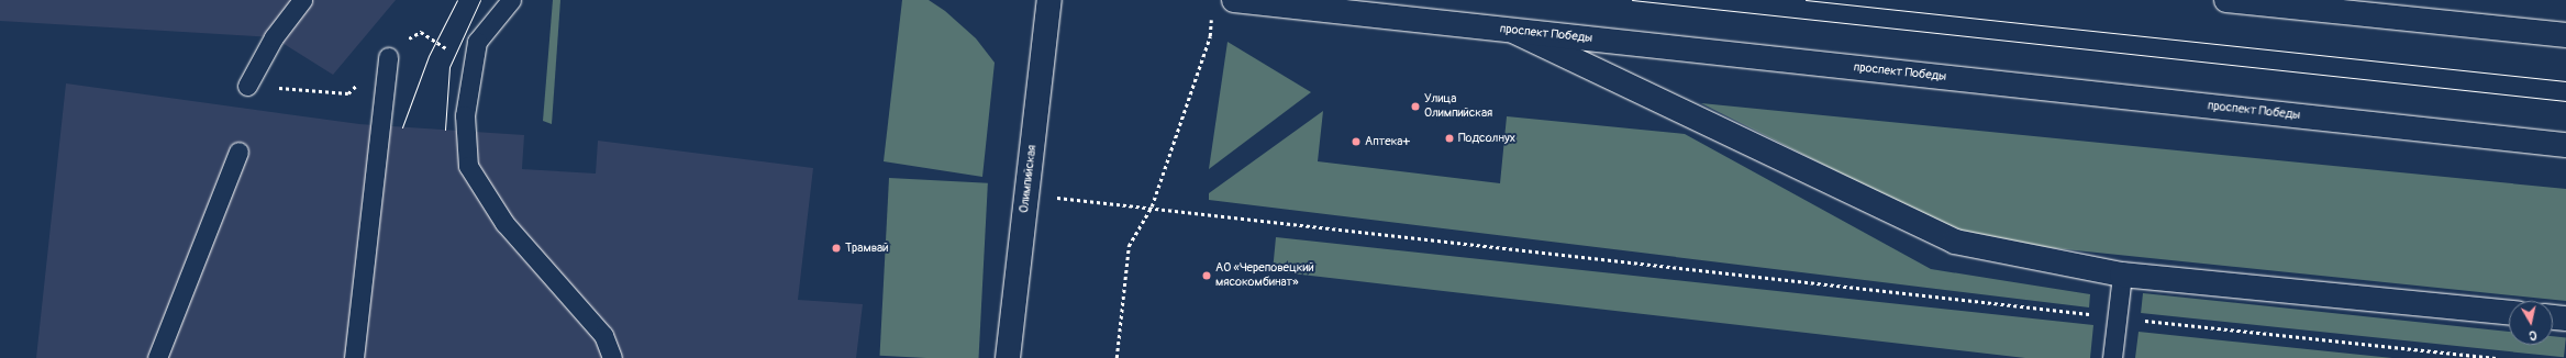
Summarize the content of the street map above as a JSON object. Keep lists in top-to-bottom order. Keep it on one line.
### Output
{"streets":{"main road":["проспект Победы","Олимпийская"]},"places":["Улица Олимпийская","Подсолнух","Аптека+","Трамвай","АО «Череповецкий мясокомбинат»"],"north":"bottom"}
